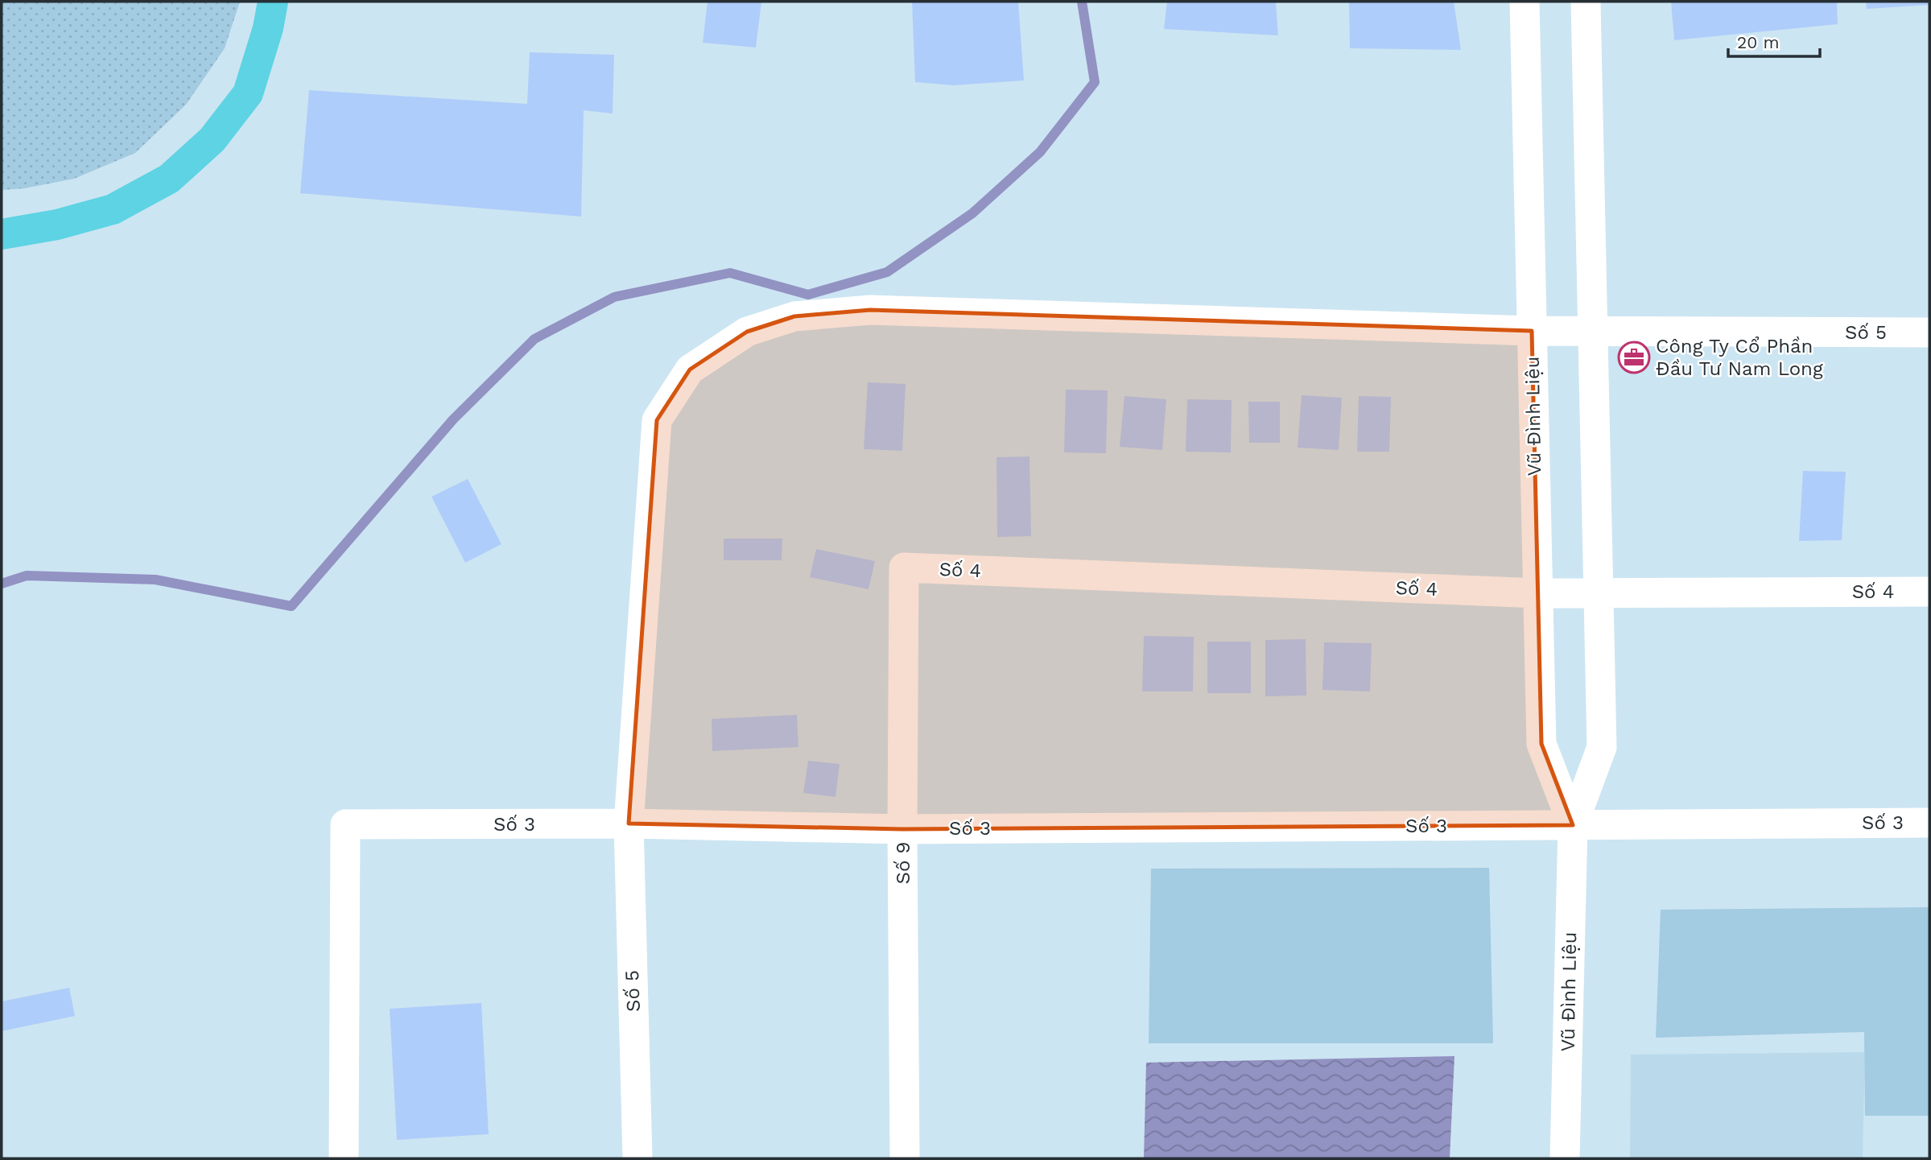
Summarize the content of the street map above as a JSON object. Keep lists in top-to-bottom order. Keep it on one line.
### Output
{"streets":{"street":["Số 5","Vũ Đình Liệu","Số 4","Số 3","Số 9"]},"crossings":[["Số 5","Vũ Đình Liệu"],["Số 5","Số 3"],["Vũ Đình Liệu","Số 4"],["Vũ Đình Liệu","Số 3"],["Số 4","Số 9"],["Số 3","Số 9"]],"places":{"office":["Công Ty Cổ Phần Đầu Tư Nam Long"]},"scale_bar":"20 m"}
